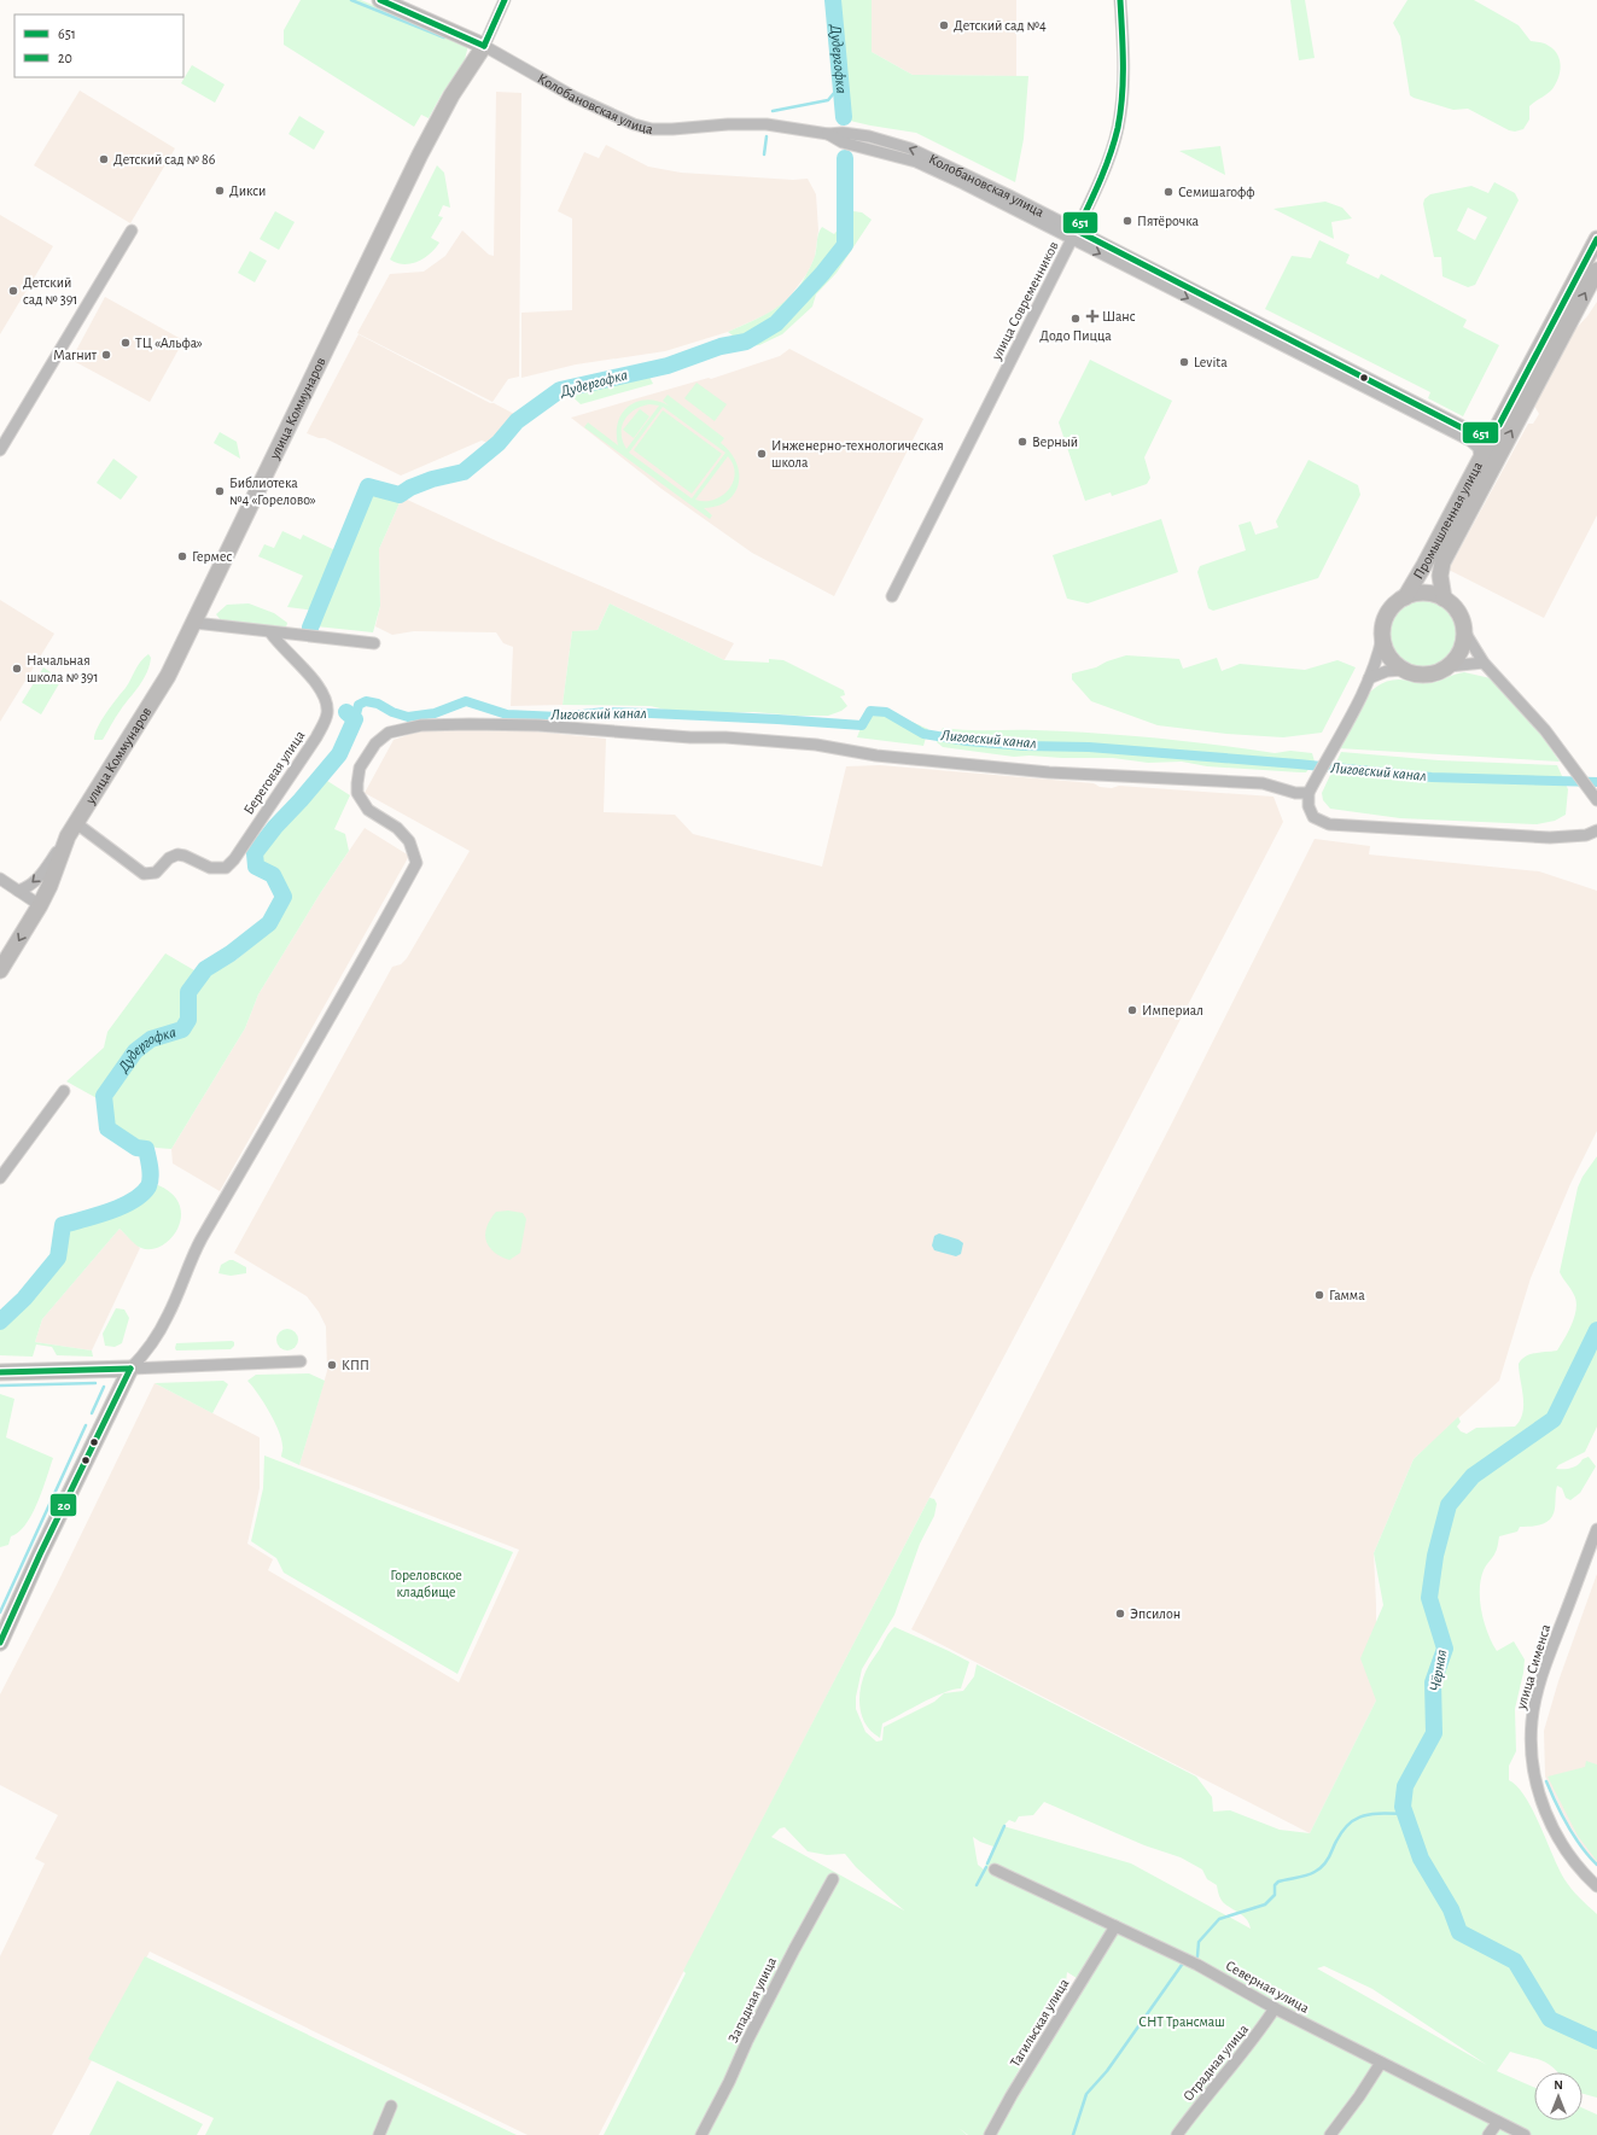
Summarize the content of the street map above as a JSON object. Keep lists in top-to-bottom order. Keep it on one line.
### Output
{"streets":{"street":["Колобановская улица","улица Современников","улица Коммунаров","Промышленная улица","Береговая улица","улица Сименса","Северная улица","Западная улица","Тагильская улица","Отрадная улица"]},"crossings":[["Колобановская улица","улица Современников"],["Колобановская улица","улица Коммунаров"],["Колобановская улица","Промышленная улица"],["улица Коммунаров","Береговая улица"],["Северная улица","Тагильская улица"],["Северная улица","Отрадная улица"]],"water":["Дудергофка","Лиговский канал","Чёрная"],"parks":["Гореловское кладбище","СНТ Трансмаш"],"places":{"other":["Детский сад №4","Детский сад № 86","Дикси","Семишагофф","Пятёрочка","Детский сад № 391","Додо Пицца","ТЦ «Альфа»","Магнит","Levita","Верный","Инженерно-технологическая школа","Библиотека №4 «Горелово»","Гермес","Начальная школа № 391","Империал","Гамма","КПП","Эпсилон"],"health":["Шанс"]},"lines":["transit line 651","transit line 20"],"legend":["651","20"],"north":"top"}
